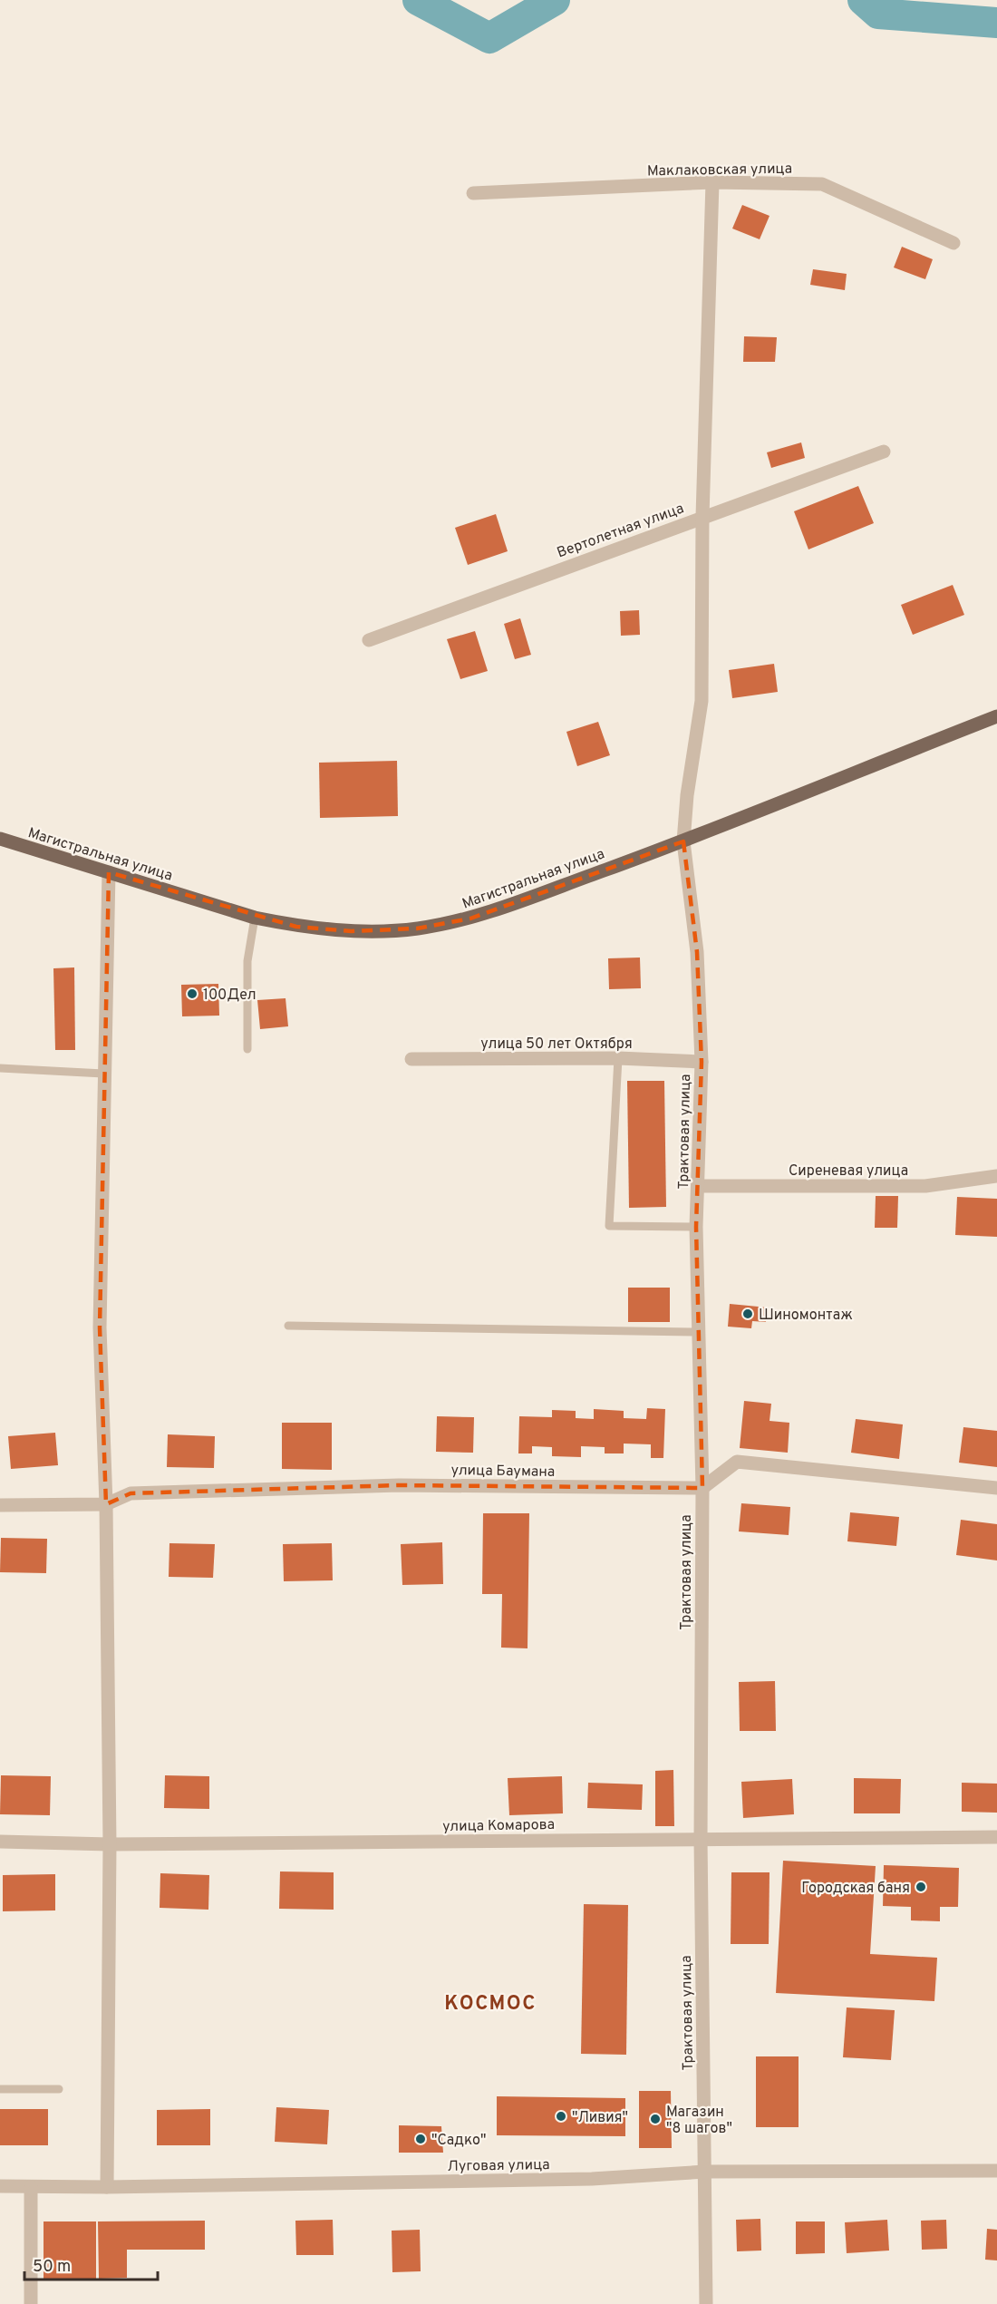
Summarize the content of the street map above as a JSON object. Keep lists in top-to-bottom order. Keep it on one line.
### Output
{"streets":{"main road":["Магистральная улица"],"street":["Маклаковская улица","Вертолетная улица","улица 50 лет Октября","Трактовая улица","Сиреневая улица","улица Баумана","улица Комарова","Луговая улица"]},"crossings":[["Маклаковская улица","Трактовая улица"],["Вертолетная улица","Трактовая улица"],["Магистральная улица","Трактовая улица"],["улица 50 лет Октября","Трактовая улица"],["Трактовая улица","Сиреневая улица"],["Трактовая улица","улица Баумана"],["Трактовая улица","улица Комарова"],["Трактовая улица","Луговая улица"]],"districts":["КОСМОС"],"places":["100Дел","Шиномонтаж","Городская баня","\"Ливия\"","Магазин \"8 шагов\"","\"Садко\""],"scale_bar":"50 m"}
